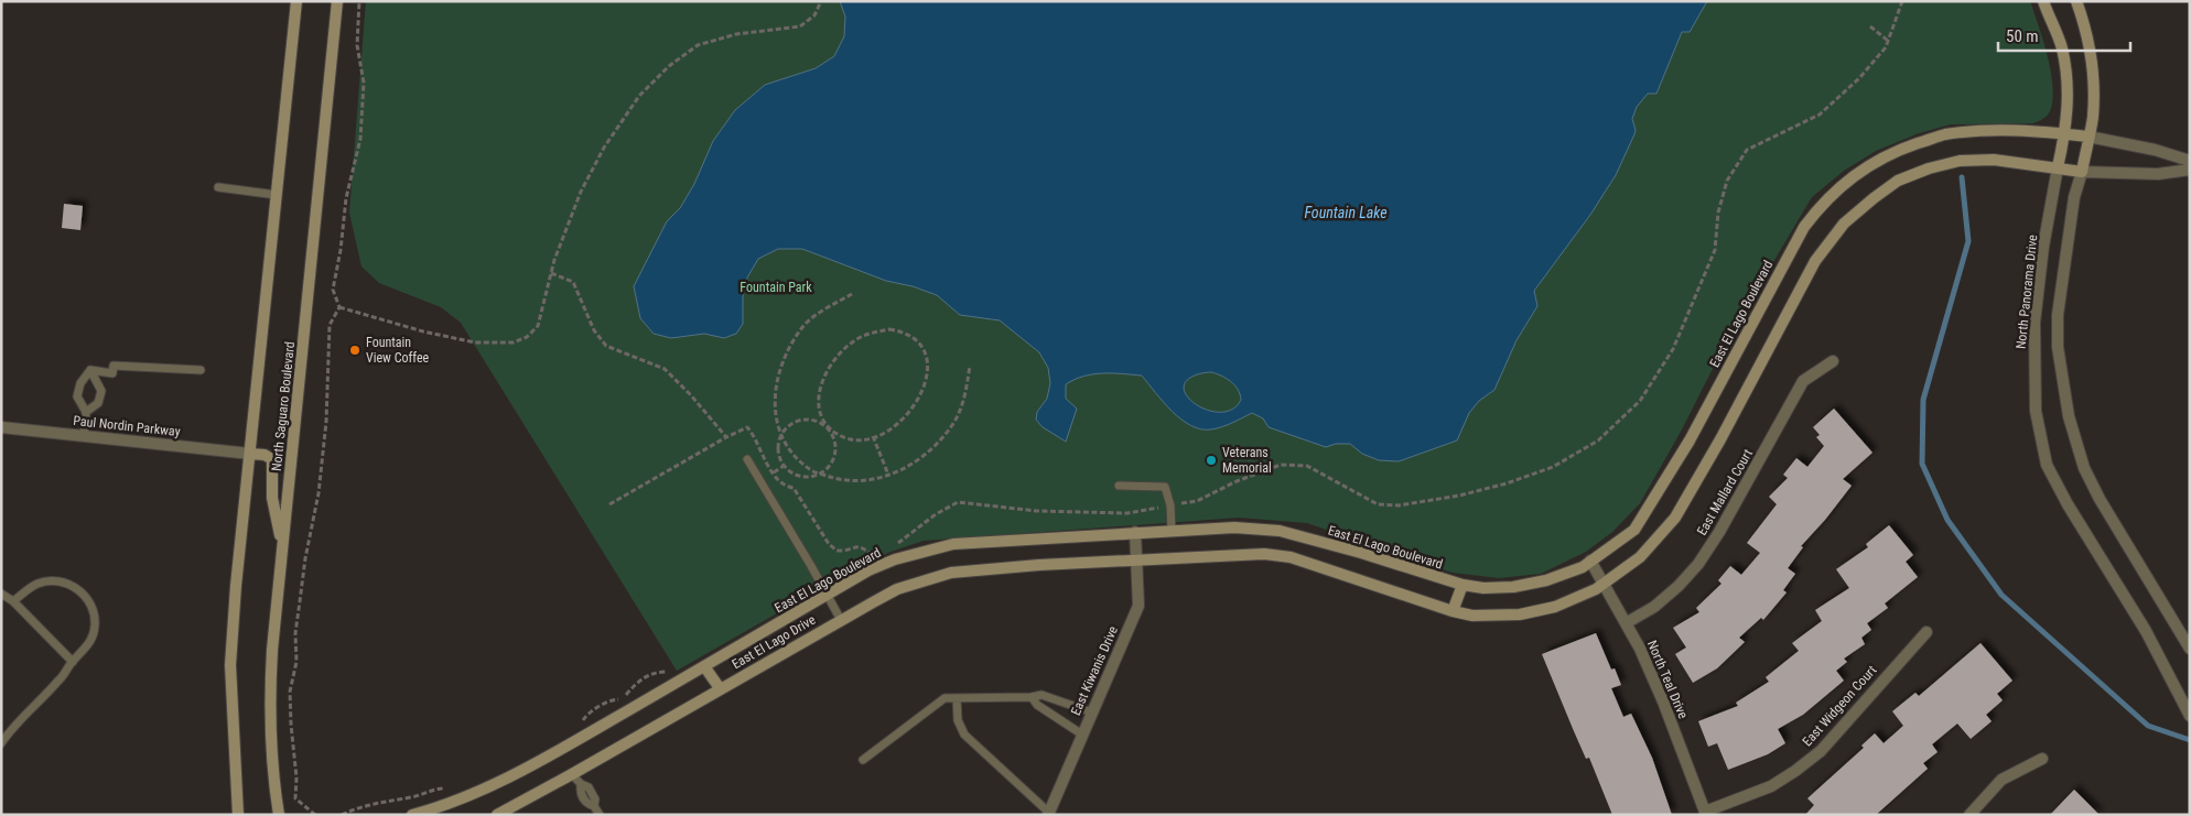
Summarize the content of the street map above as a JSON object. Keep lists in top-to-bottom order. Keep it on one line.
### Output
{"streets":{"street":["North Panorama Drive","East El Lago Boulevard","North Saguaro Boulevard","Paul Nordin Parkway","East Mallard Court","East El Lago Drive","East Kiwanis Drive","North Teal Drive","East Widgeon Court"]},"crossings":[["North Panorama Drive","East El Lago Boulevard"],["East El Lago Boulevard","East Kiwanis Drive"],["East El Lago Boulevard","North Teal Drive"],["North Saguaro Boulevard","Paul Nordin Parkway"],["East Mallard Court","North Teal Drive"],["North Teal Drive","East Widgeon Court"]],"water":["Fountain Lake"],"parks":["Fountain Park"],"places":["Fountain View Coffee","Veterans Memorial"],"scale_bar":"50 m"}
